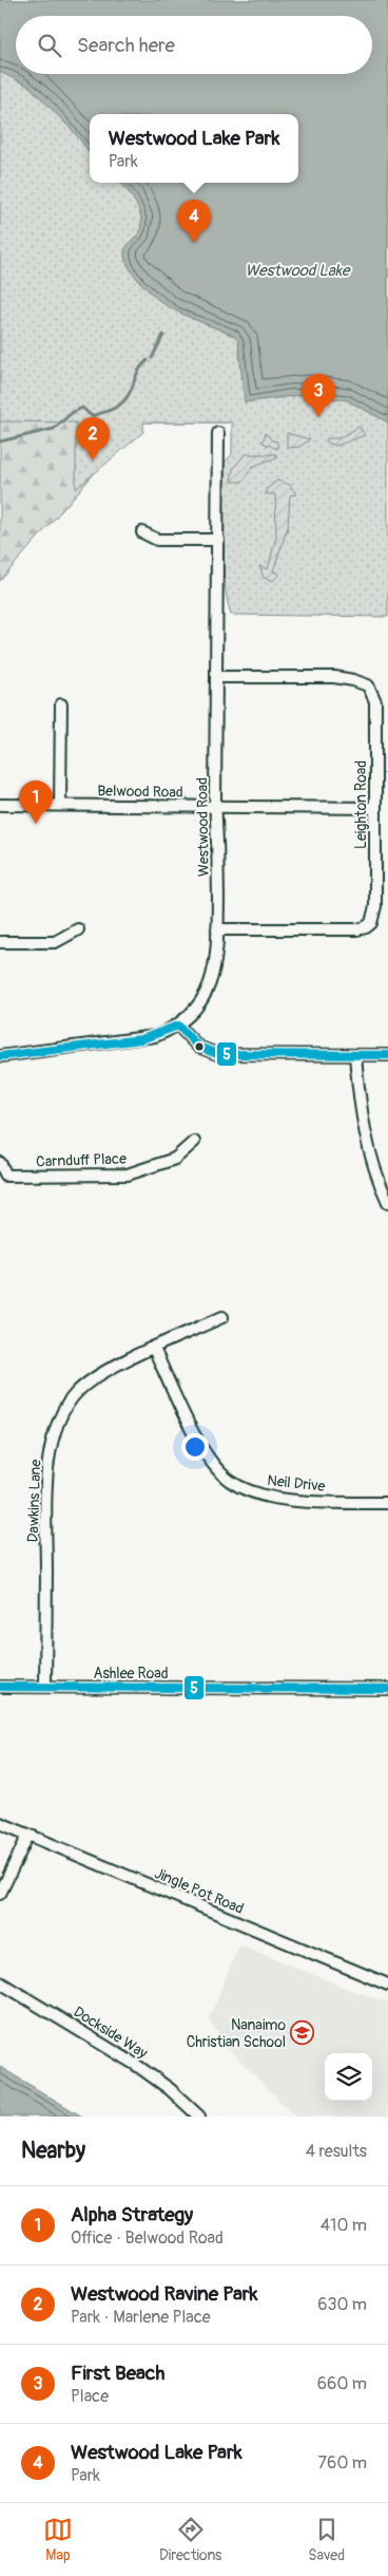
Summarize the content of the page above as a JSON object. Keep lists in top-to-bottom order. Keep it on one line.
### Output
{"streets":{"street":["Belwood Road","Leighton Road","Westwood Road","Carnduff Place","Neil Drive","Dawkins Lane","Ashlee Road","Jingle Pot Road","Dockside Way"]},"crossings":[["Belwood Road","Leighton Road"],["Belwood Road","Westwood Road"],["Leighton Road","Westwood Road"],["Neil Drive","Dawkins Lane"],["Dawkins Lane","Ashlee Road"]],"water":["Westwood Lake"],"places":{"school or university":["Nanaimo Christian School"]},"lines":["transit line 5"],"page":{"search":"Search here","popup":["Westwood Lake Park","Park"],"pins":["4","3","2","1"],"heading":["Nearby","4 results"],"list":[{"mark":"1","name":"Alpha Strategy","note":"Office · Belwood Road","value":"410 m"},{"mark":"2","name":"Westwood Ravine Park","note":"Park · Marlene Place","value":"630 m"},{"mark":"3","name":"First Beach","note":"Place","value":"660 m"},{"mark":"4","name":"Westwood Lake Park","note":"Park","value":"760 m"}],"nav":["Map","Directions","Saved"]}}
